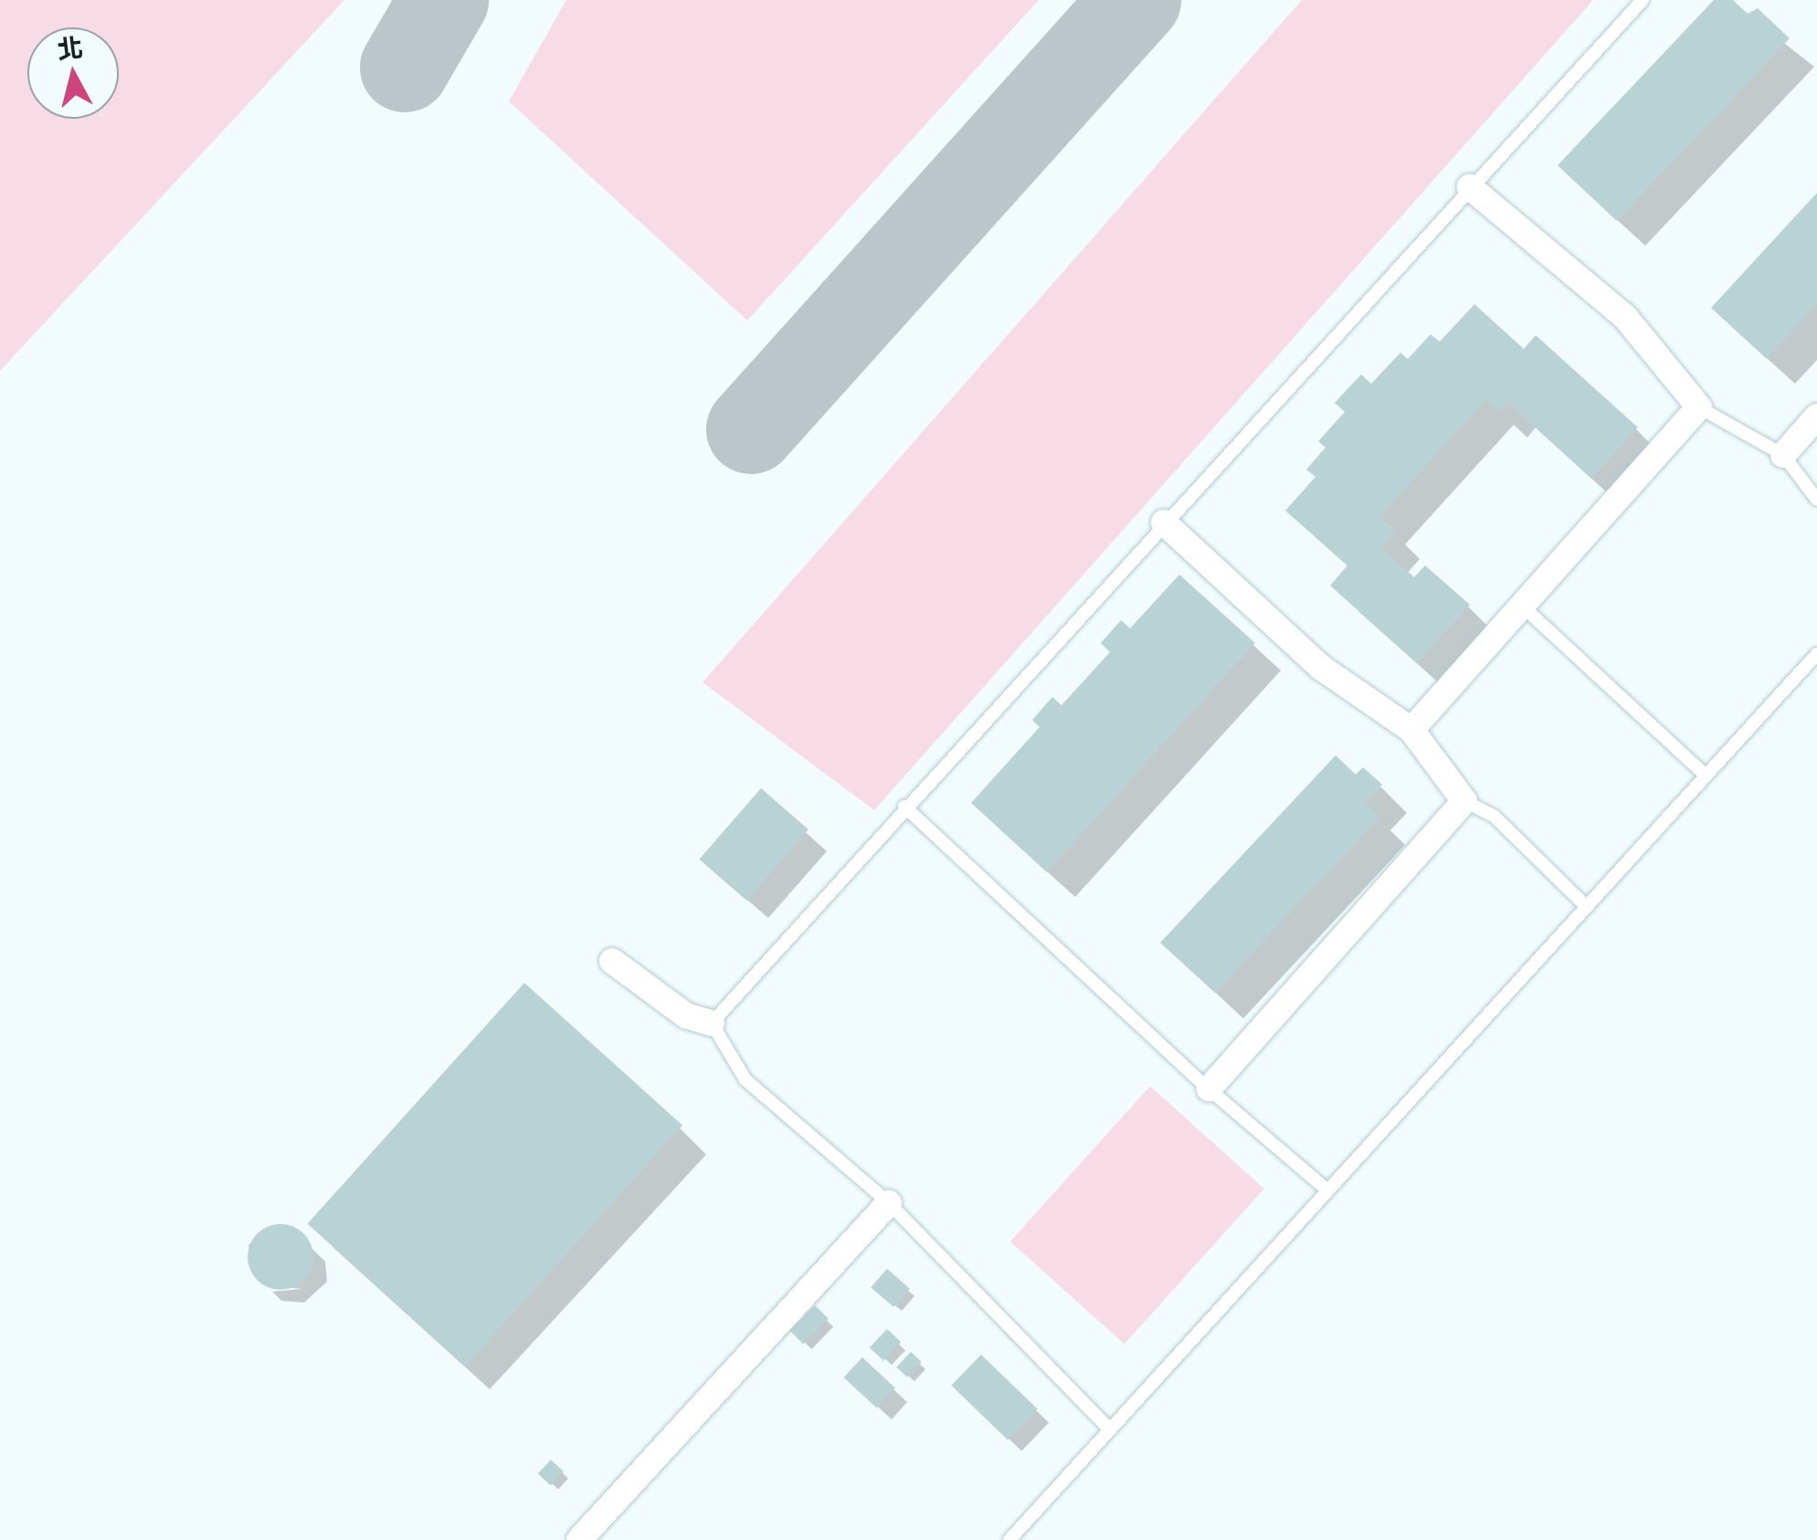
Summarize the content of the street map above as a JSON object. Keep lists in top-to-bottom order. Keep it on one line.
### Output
{"north":"top"}
